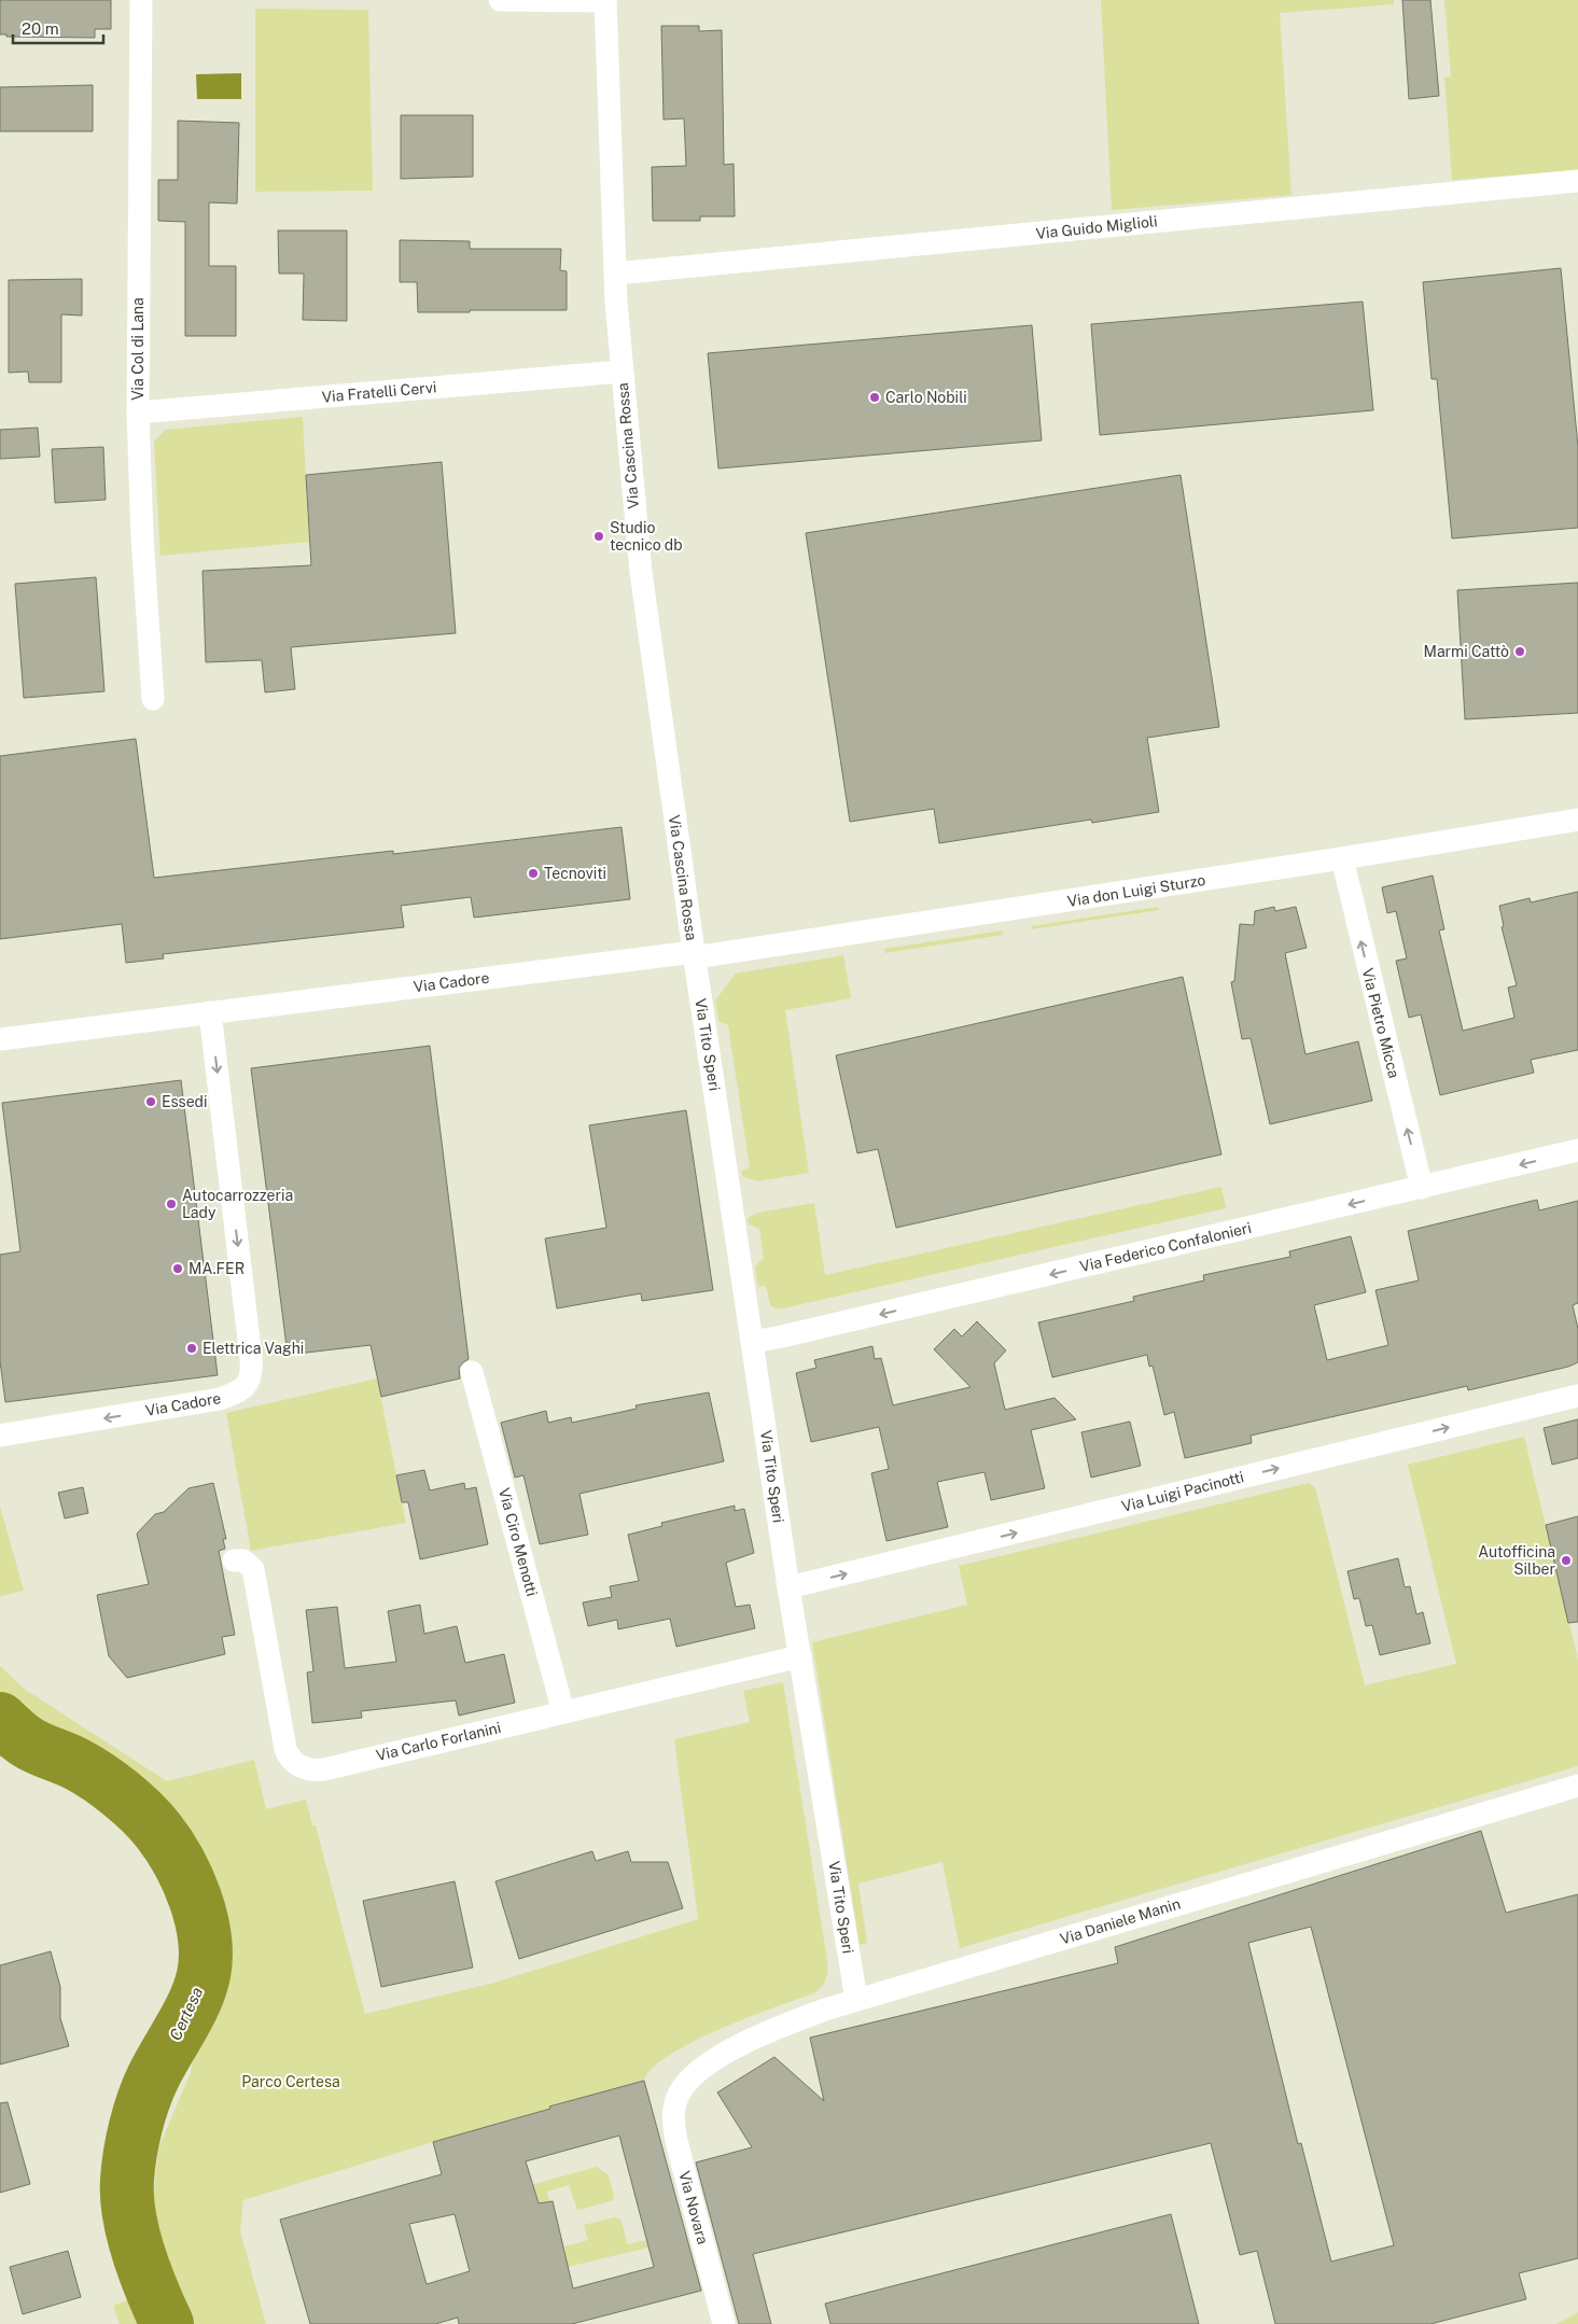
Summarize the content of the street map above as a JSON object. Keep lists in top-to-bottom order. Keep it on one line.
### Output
{"streets":{"street":["Via Guido Miglioli","Via Col di Lana","Via Fratelli Cervi","Via Cascina Rossa","Via don Luigi Sturzo","Via Cadore","Via Pietro Micca","Via Tito Speri","Via Federico Confalonieri","Via Luigi Pacinotti","Via Ciro Menotti","Via Carlo Forlanini","Via Daniele Manin","Via Novara"]},"crossings":[["Via Guido Miglioli","Via Cascina Rossa"],["Via Col di Lana","Via Fratelli Cervi"],["Via Fratelli Cervi","Via Cascina Rossa"],["Via Cascina Rossa","Via don Luigi Sturzo"],["Via Cascina Rossa","Via Cadore"],["Via Cascina Rossa","Via Tito Speri"],["Via don Luigi Sturzo","Via Cadore"],["Via don Luigi Sturzo","Via Pietro Micca"],["Via don Luigi Sturzo","Via Tito Speri"],["Via Cadore","Via Tito Speri"],["Via Pietro Micca","Via Federico Confalonieri"],["Via Tito Speri","Via Federico Confalonieri"],["Via Tito Speri","Via Luigi Pacinotti"],["Via Tito Speri","Via Carlo Forlanini"],["Via Tito Speri","Via Daniele Manin"],["Via Ciro Menotti","Via Carlo Forlanini"],["Via Daniele Manin","Via Novara"]],"one_way":["Via Pietro Micca","Via Federico Confalonieri","Via Luigi Pacinotti"],"water":["Certesa"],"parks":["Parco Certesa"],"places":["Carlo Nobili","Studio tecnico db","Marmi Cattò","Tecnoviti","Essedi","Autocarrozzeria Lady","MA.FER","Elettrica Vaghi","Autofficina Silber"],"scale_bar":"20 m"}
